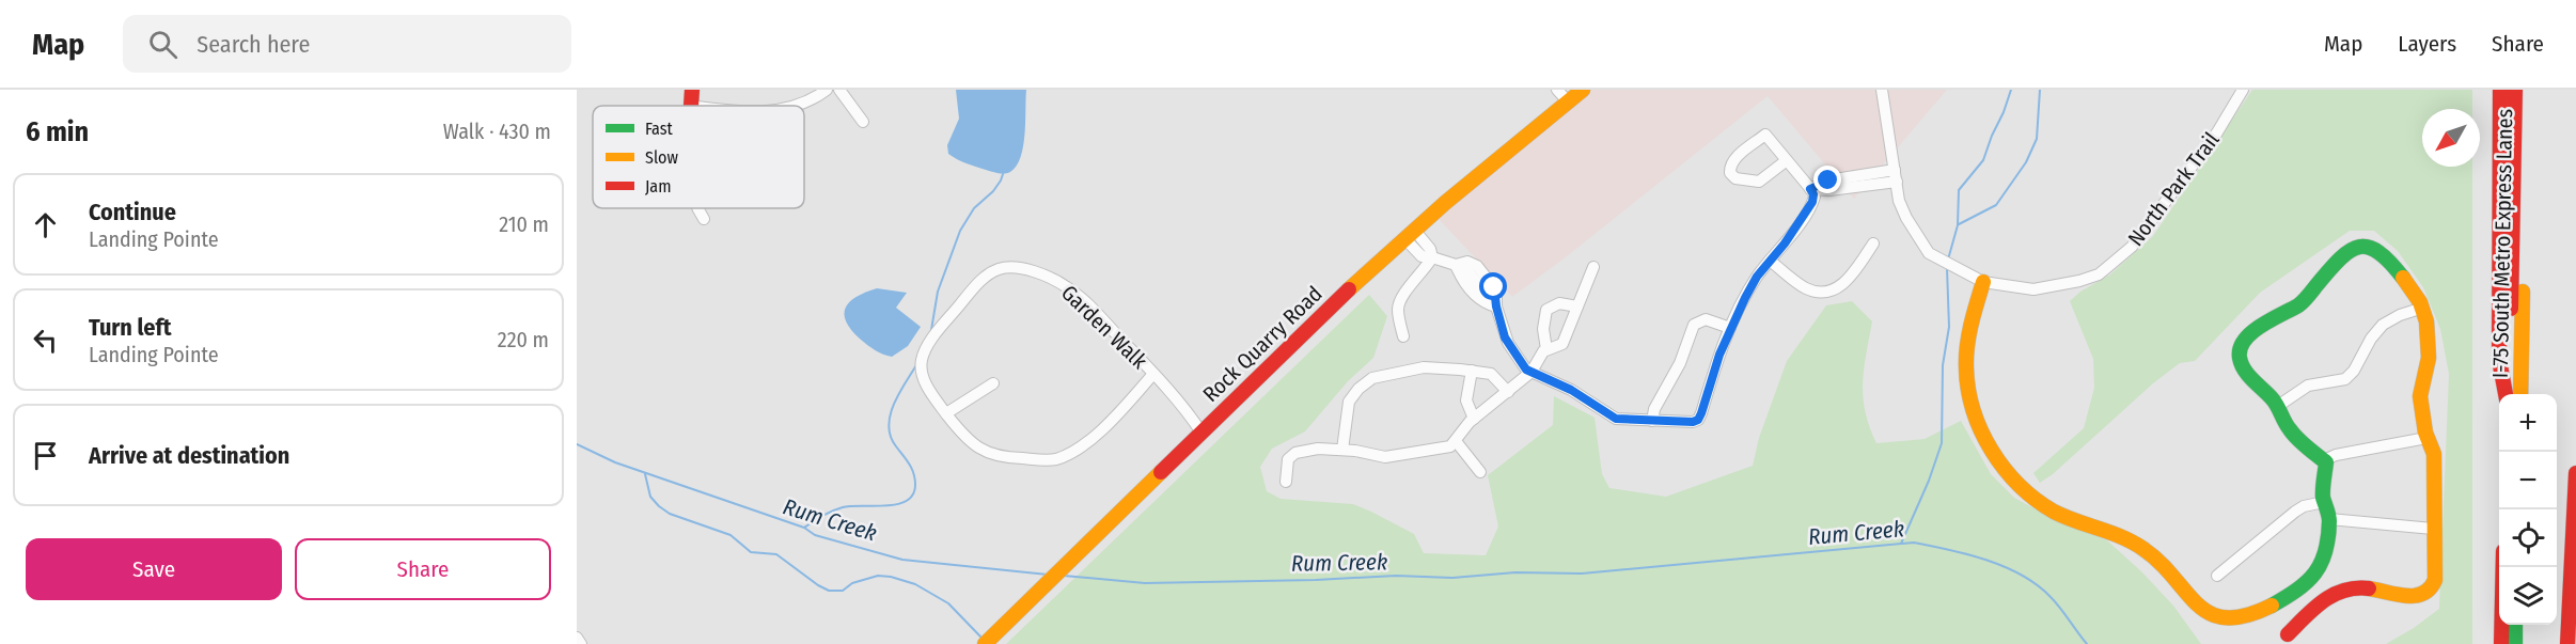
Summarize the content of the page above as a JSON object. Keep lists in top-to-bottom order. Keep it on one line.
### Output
{"streets":{"main road":["I-75 South Metro Express Lanes","Rock Quarry Road"],"street":["North Park Trail","Garden Walk"]},"crossings":[["Garden Walk","Rock Quarry Road"]],"water":["Rum Creek"],"legend":["Fast","Slow","Jam"],"north":"bottom left","page":{"header":"Map","search":"Search here","nav":["Map","Layers","Share"],"heading":["6 min","Walk · 430 m"],"list":[["Continue","Landing Pointe","210 m"],["Turn left","Landing Pointe","220 m"],"Arrive at destination"],"map_buttons":["+","−"],"buttons":["Save","Share"]}}
